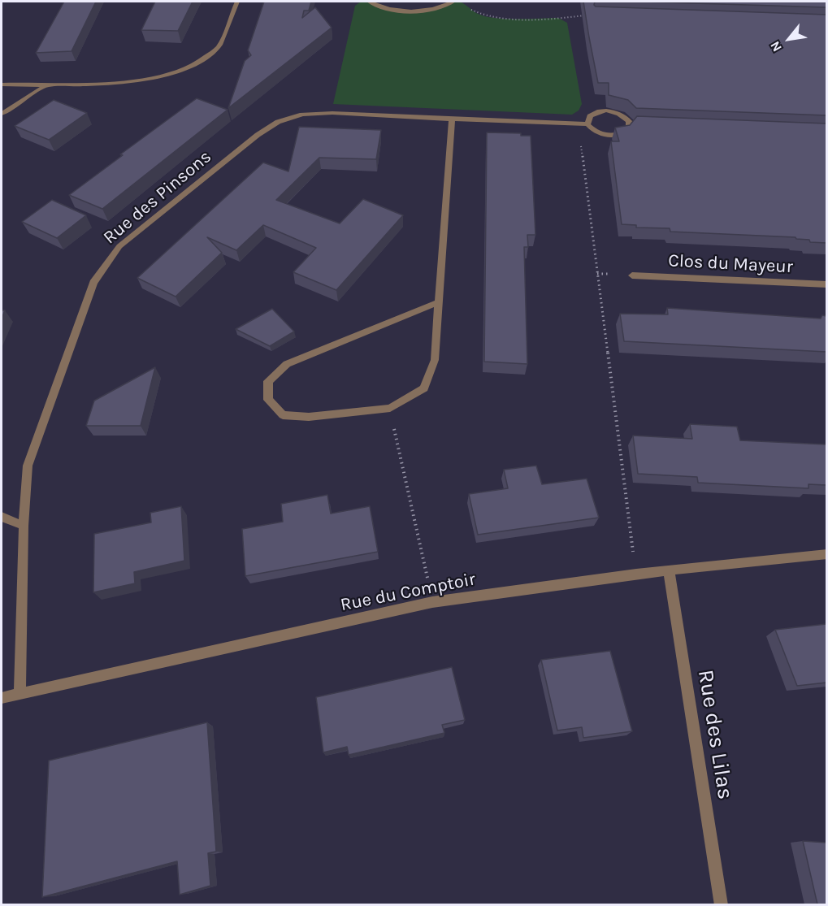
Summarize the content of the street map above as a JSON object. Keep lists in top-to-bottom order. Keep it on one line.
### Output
{"streets":{"street":["Rue des Pinsons","Clos du Mayeur","Rue du Comptoir","Rue des Lilas"]},"crossings":[["Rue des Pinsons","Rue du Comptoir"],["Rue du Comptoir","Rue des Lilas"]],"north":"bottom left"}
